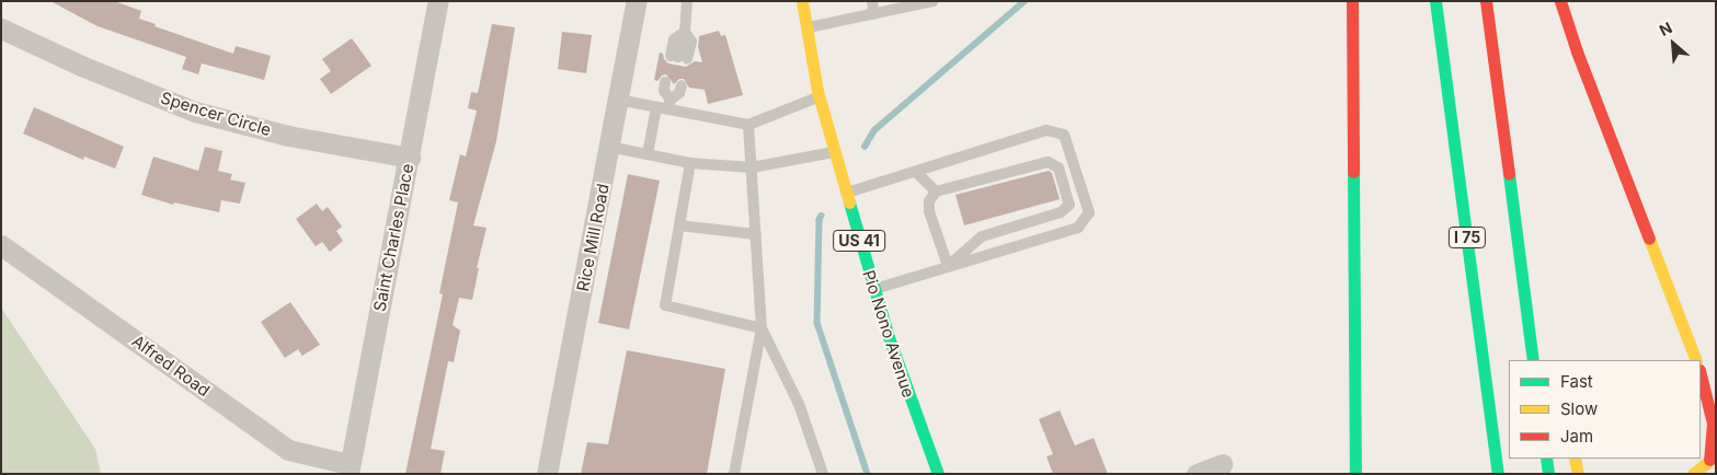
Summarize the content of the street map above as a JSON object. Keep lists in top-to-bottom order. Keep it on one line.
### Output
{"streets":{"main road":["I 75","US 41","Pio Nono Avenue"],"street":["Spencer Circle","Saint Charles Place","Rice Mill Road","Alfred Road"]},"crossings":[["Spencer Circle","Saint Charles Place"],["Saint Charles Place","Alfred Road"]],"legend":["Fast","Slow","Jam"],"north":"top left"}
